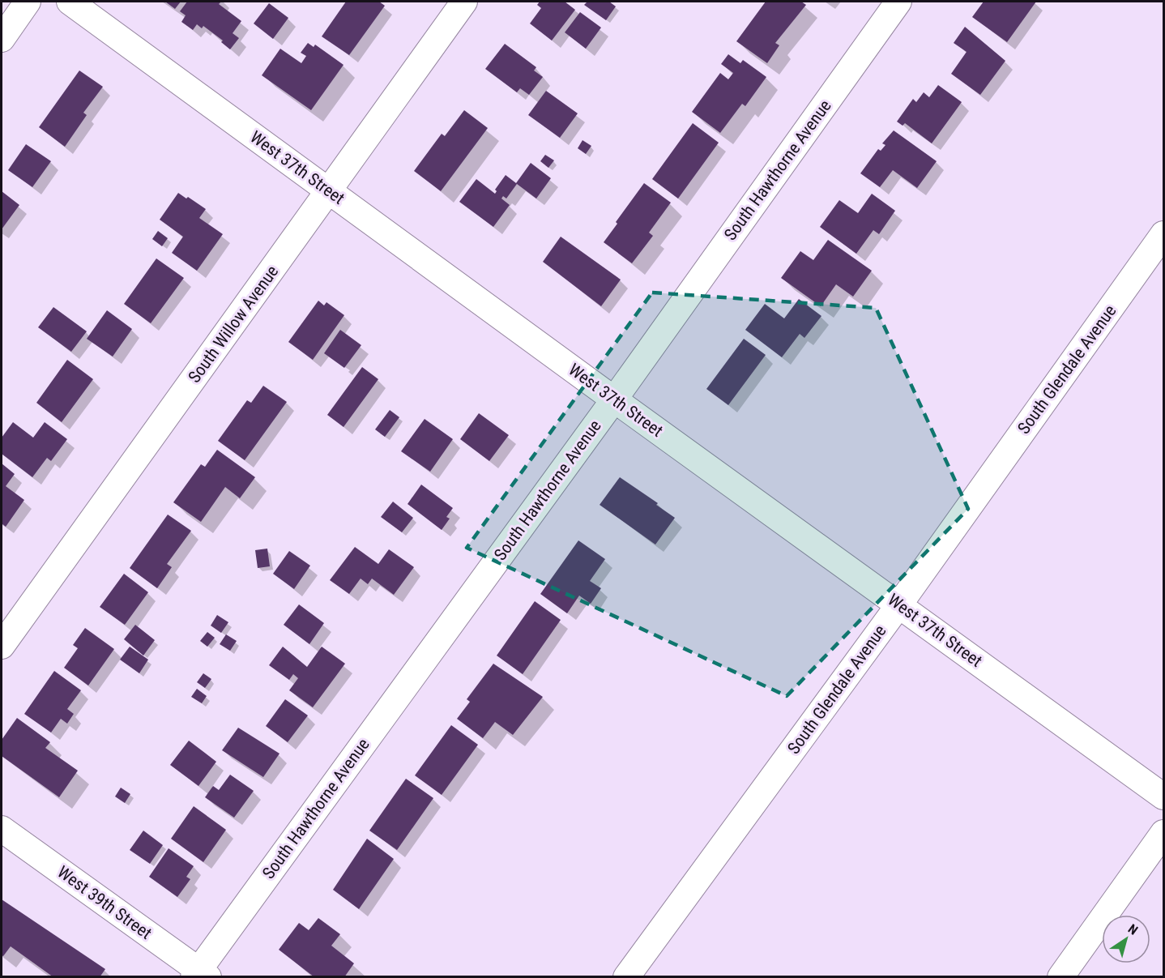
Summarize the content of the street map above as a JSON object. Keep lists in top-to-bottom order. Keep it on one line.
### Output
{"streets":{"street":["West 37th Street","South Hawthorne Avenue","South Willow Avenue","South Glendale Avenue","West 39th Street"]},"crossings":[["West 37th Street","South Hawthorne Avenue"],["West 37th Street","South Willow Avenue"],["West 37th Street","South Glendale Avenue"],["South Hawthorne Avenue","West 39th Street"]],"north":"top right"}
